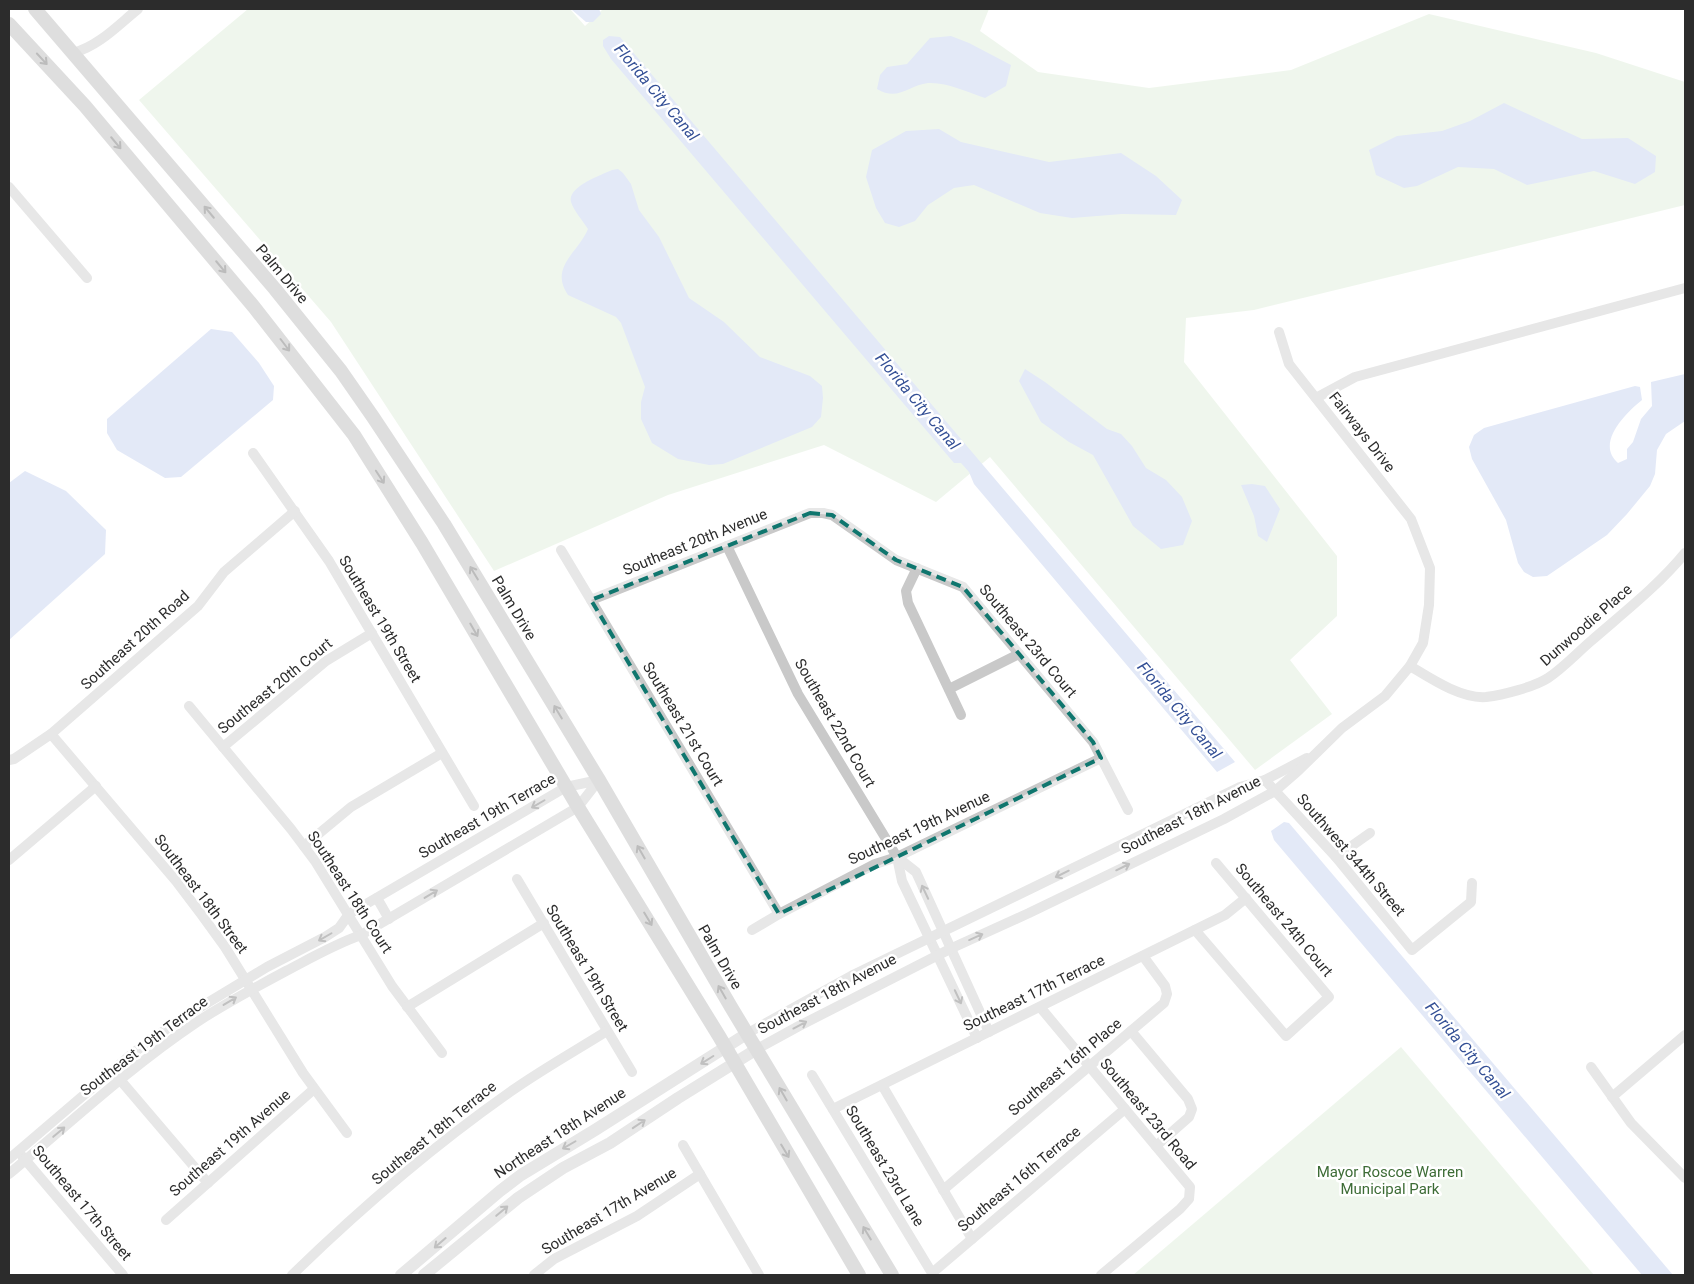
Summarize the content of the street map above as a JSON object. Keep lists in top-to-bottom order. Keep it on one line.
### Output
{"streets":{"main road":["Palm Drive"],"street":["Fairways Drive","Southeast 20th Avenue","Southeast 19th Street","Dunwoodie Place","Southeast 20th Road","Southeast 23rd Court","Southeast 20th Court","Southeast 22nd Court","Southeast 21st Court","Southeast 18th Avenue","Southeast 19th Terrace","Southeast 19th Avenue","Southwest 344th Street","Southeast 18th Court","Southeast 18th Street","Southeast 24th Court","Southeast 17th Terrace","Southeast 16th Place","Southeast 23rd Road","Southeast 18th Terrace","Northeast 18th Avenue","Southeast 23rd Lane","Southeast 16th Terrace","Southeast 17th Street","Southeast 17th Avenue"]},"crossings":[["Palm Drive","Southeast 18th Avenue"],["Palm Drive","Southeast 19th Terrace"],["Palm Drive","Northeast 18th Avenue"],["Fairways Drive","Dunwoodie Place"],["Fairways Drive","Southeast 18th Avenue"],["Fairways Drive","Southwest 344th Street"],["Southeast 20th Avenue","Southeast 23rd Court"],["Southeast 20th Avenue","Southeast 22nd Court"],["Southeast 20th Avenue","Southeast 21st Court"],["Southeast 19th Street","Southeast 20th Road"],["Southeast 19th Street","Southeast 20th Court"],["Southeast 19th Street","Southeast 18th Terrace"],["Southeast 20th Road","Southeast 18th Street"],["Southeast 23rd Court","Southeast 19th Avenue"],["Southeast 20th Court","Southeast 18th Court"],["Southeast 22nd Court","Southeast 18th Avenue"],["Southeast 22nd Court","Southeast 19th Avenue"],["Southeast 22nd Court","Southeast 17th Terrace"],["Southeast 21st Court","Southeast 19th Avenue"],["Southeast 18th Avenue","Southwest 344th Street"],["Southeast 18th Avenue","Northeast 18th Avenue"],["Southeast 19th Terrace","Southeast 18th Court"],["Southeast 19th Terrace","Southeast 18th Street"],["Southeast 19th Terrace","Southeast 17th Street"],["Southeast 19th Avenue","Southeast 18th Street"],["Southeast 24th Court","Southeast 17th Terrace"],["Southeast 17th Terrace","Southeast 16th Place"],["Southeast 17th Terrace","Southeast 23rd Road"],["Southeast 17th Terrace","Southeast 23rd Lane"],["Southeast 16th Place","Southeast 23rd Road"],["Southeast 23rd Road","Southeast 16th Terrace"],["Southeast 23rd Lane","Southeast 16th Terrace"]],"one_way":["Northeast 18th Avenue"],"water":["Florida City Canal"],"parks":["Mayor Roscoe Warren Municipal Park"]}
